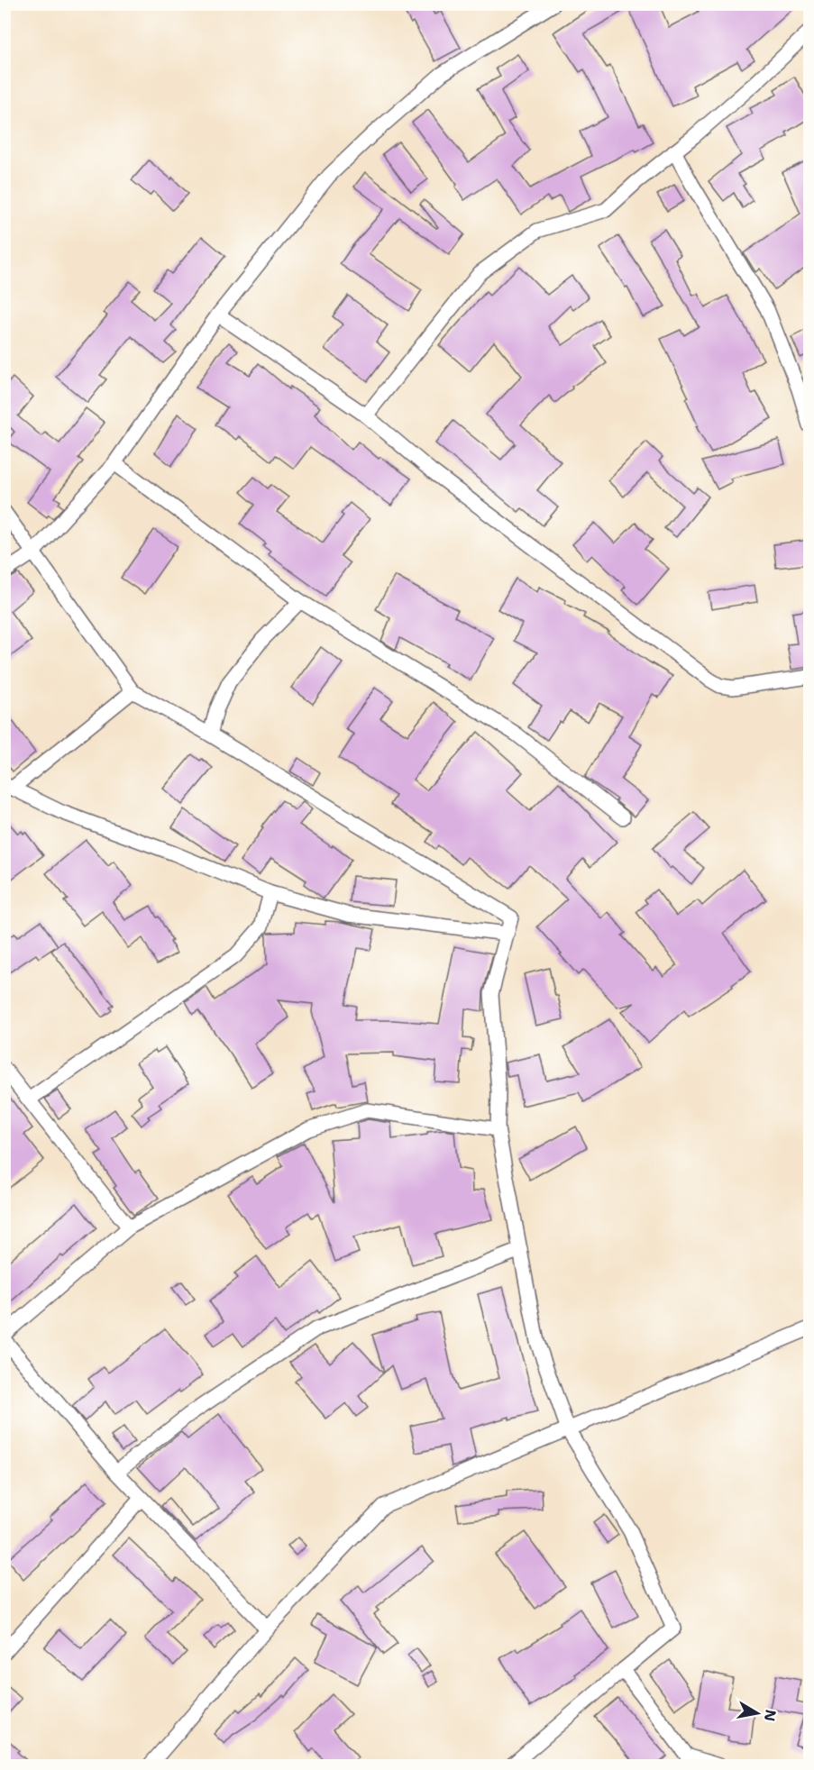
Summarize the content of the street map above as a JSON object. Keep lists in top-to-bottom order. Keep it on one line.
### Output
{"north":"right"}
